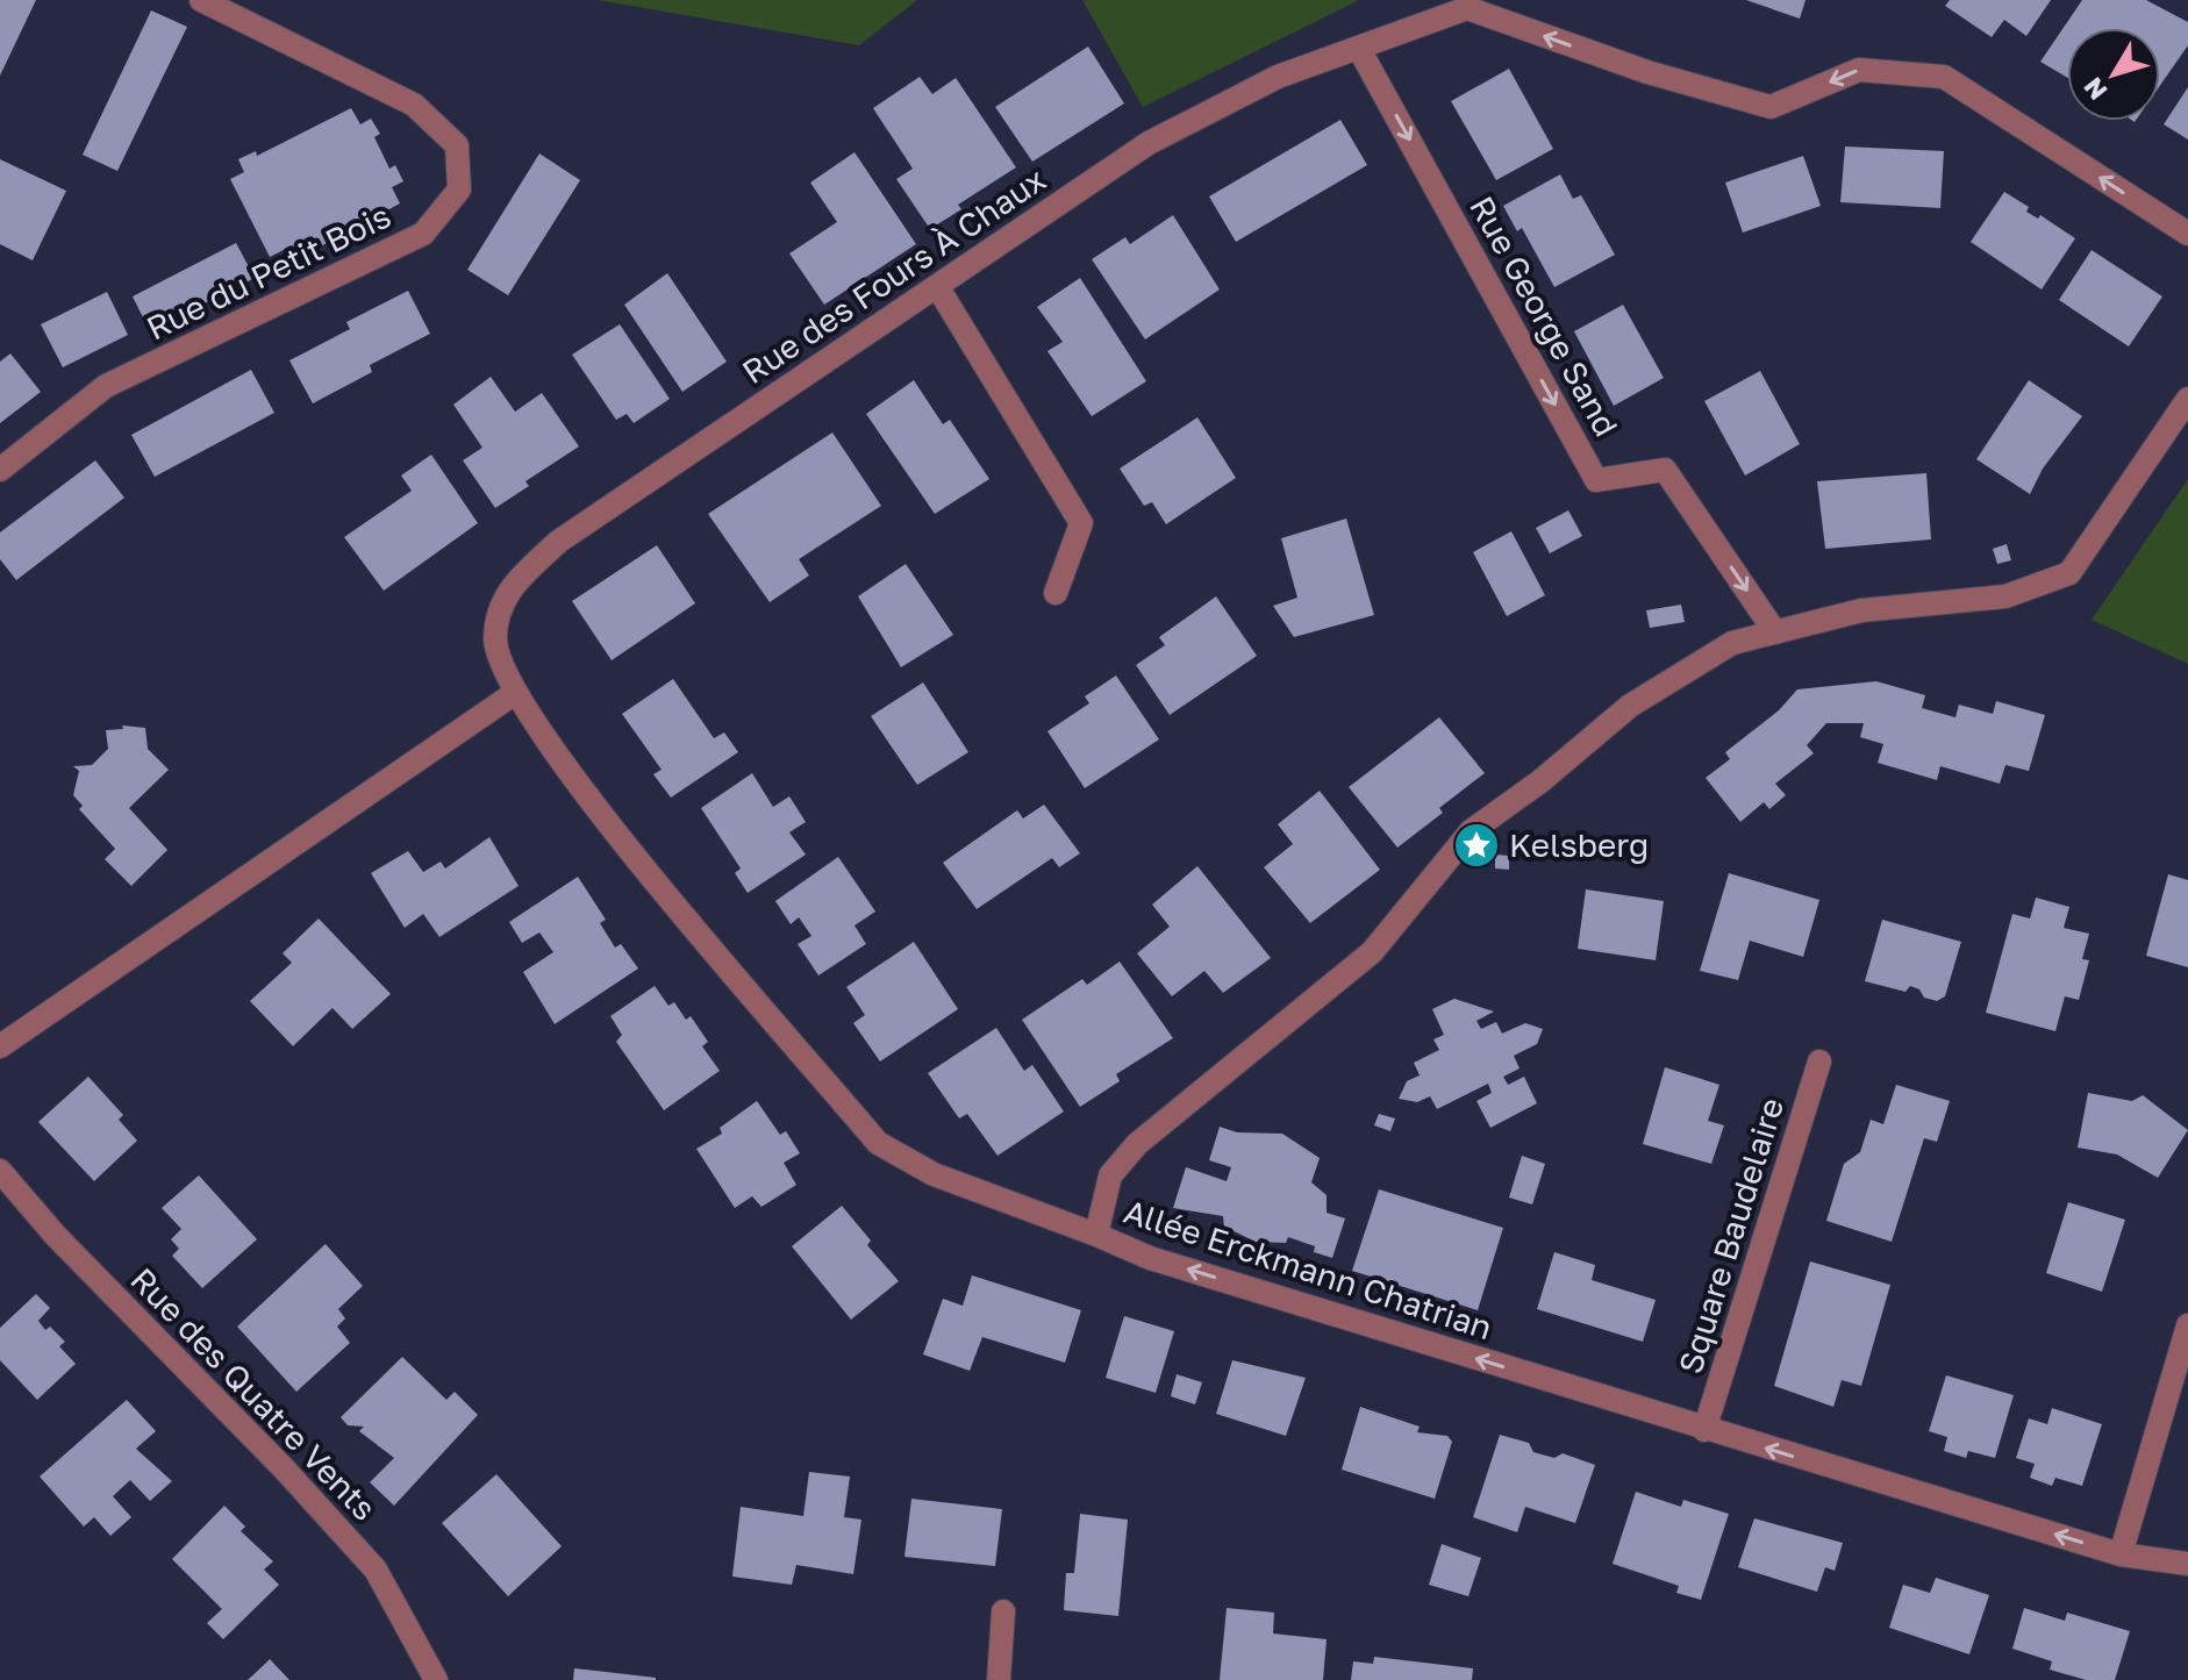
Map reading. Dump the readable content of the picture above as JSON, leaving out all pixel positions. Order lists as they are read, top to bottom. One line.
{"streets":{"street":["Rue du Petit Bois","Rue des Fours À Chaux","Rue George Sand","Square Baudelaire","Allée Erckmann Chatrian","Rue des Quatre Vents"]},"crossings":[["Rue des Fours À Chaux","Rue George Sand"],["Rue des Fours À Chaux","Allée Erckmann Chatrian"],["Rue George Sand","Allée Erckmann Chatrian"],["Square Baudelaire","Allée Erckmann Chatrian"]],"one_way":["Rue George Sand","Allée Erckmann Chatrian"],"places":{"place":["Kelsberg"]},"north":"bottom left"}
